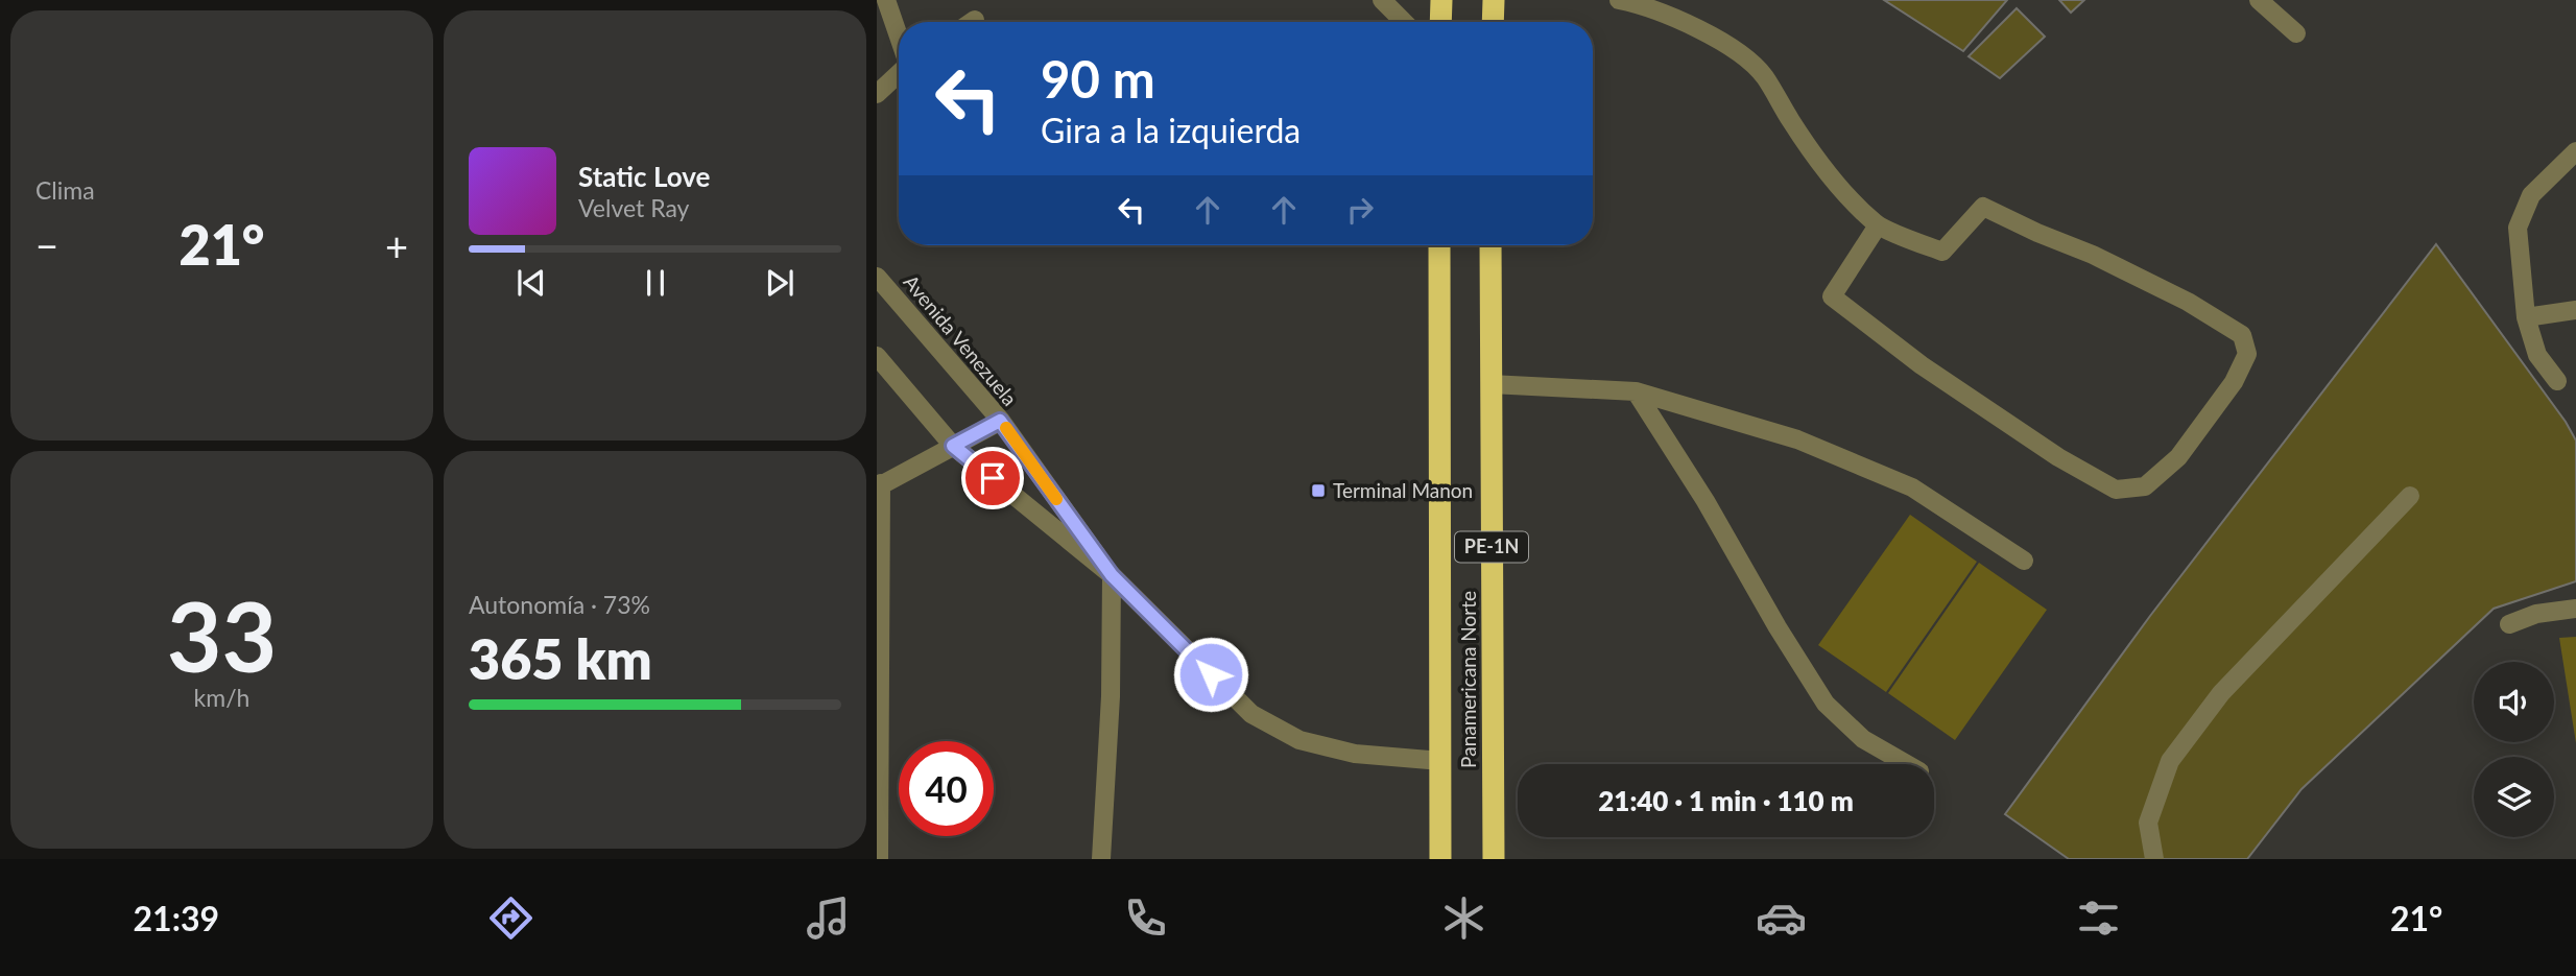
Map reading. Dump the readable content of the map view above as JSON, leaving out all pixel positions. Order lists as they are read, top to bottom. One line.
{"streets":{"highway":["PE-1N","Panamericana Norte"],"street":["Avenida Venezuela"]},"crossings":[["Avenida Venezuela","Panamericana Norte"]],"places":{"transit":["Terminal Manon"]},"page":{"tile":["Clima",["33","km/h"],["Autonomía · 73%","365 km"]],"turn":["90 m","Gira a la izquierda"],"song":["Static Love","Velvet Ray"],"heat":["−","21°","+"],"limit":"40","trip":"21:40 · 1 min · 110 m","tabs":["21:39","21°"]}}
